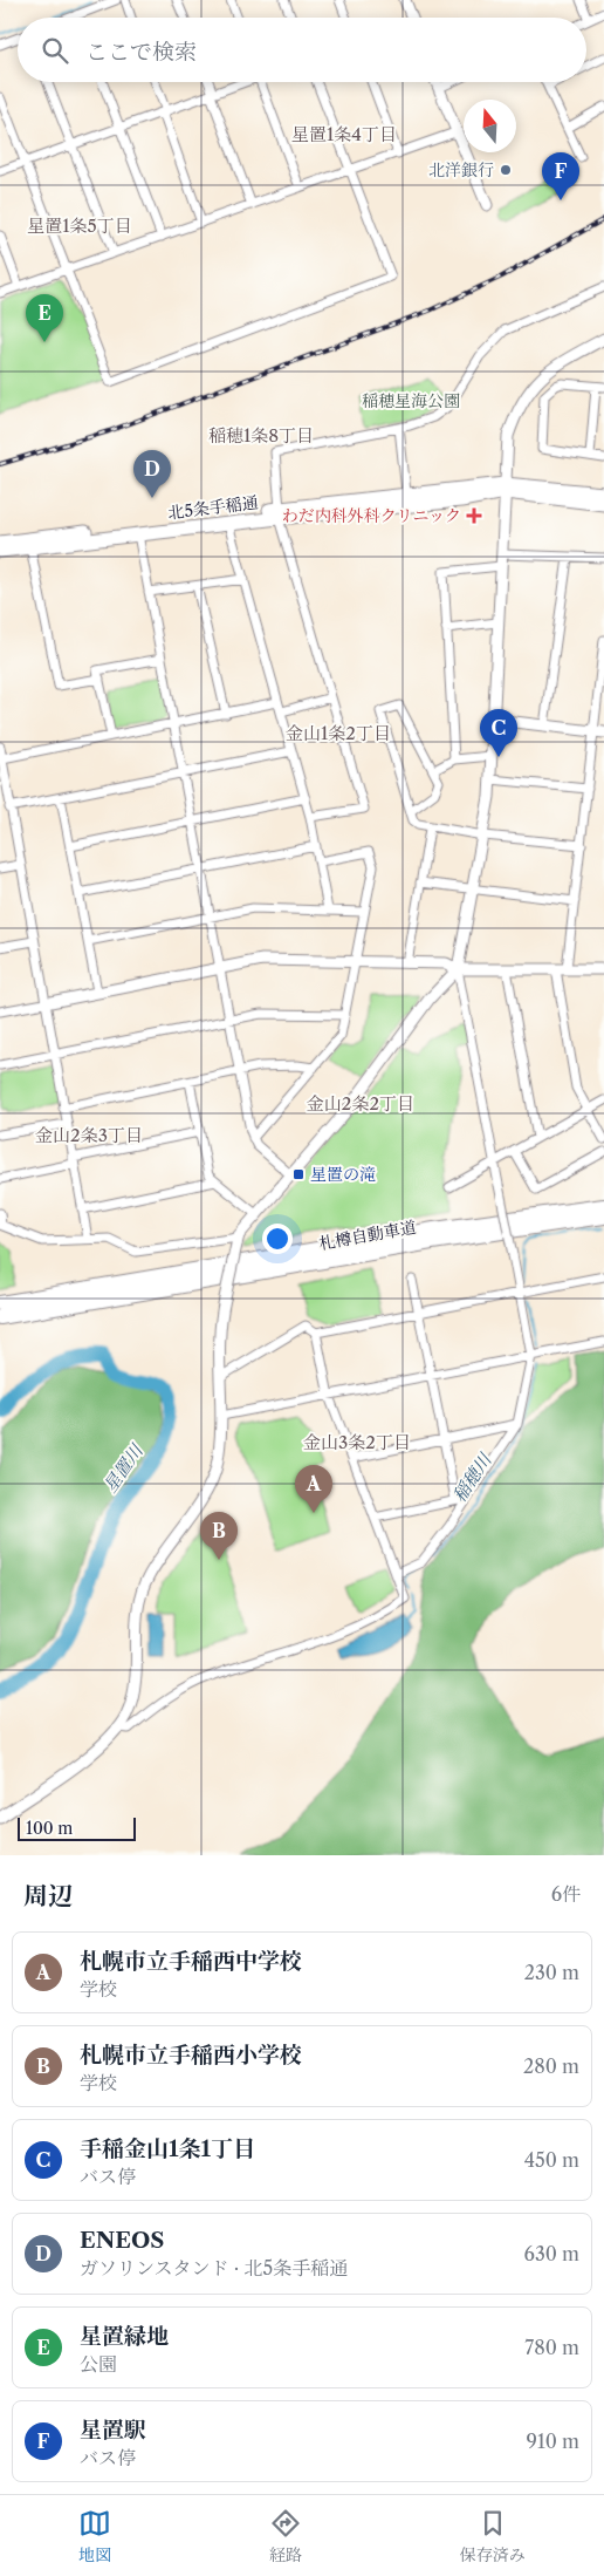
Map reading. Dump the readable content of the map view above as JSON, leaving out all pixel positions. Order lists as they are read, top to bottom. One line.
{"streets":{"highway":["北5条手稲通","札樽自動車道"]},"districts":["星置1条4丁目","星置1条5丁目","稲穂1条8丁目","金山1条2丁目","金山2条2丁目","金山2条3丁目","金山3条2丁目"],"water":["星置川","稲穂川"],"parks":["稲穂星海公園"],"places":{"other":["北洋銀行"],"health":["わだ内科外科クリニック"],"transit":["星置の滝"]},"scale_bar":"100 m","north":"top","page":{"search":"ここで検索","pins":["F","E","D","C","A","B"],"scale":"100 m","heading":["周辺","6件"],"list":[{"mark":"A","name":"札幌市立手稲西中学校","note":"学校","value":"230 m"},{"mark":"B","name":"札幌市立手稲西小学校","note":"学校","value":"280 m"},{"mark":"C","name":"手稲金山1条1丁目","note":"バス停","value":"450 m"},{"mark":"D","name":"ENEOS","note":"ガソリンスタンド · 北5条手稲通","value":"630 m"},{"mark":"E","name":"星置緑地","note":"公園","value":"780 m"},{"mark":"F","name":"星置駅","note":"バス停","value":"910 m"}],"nav":["地図","経路","保存済み"]}}
